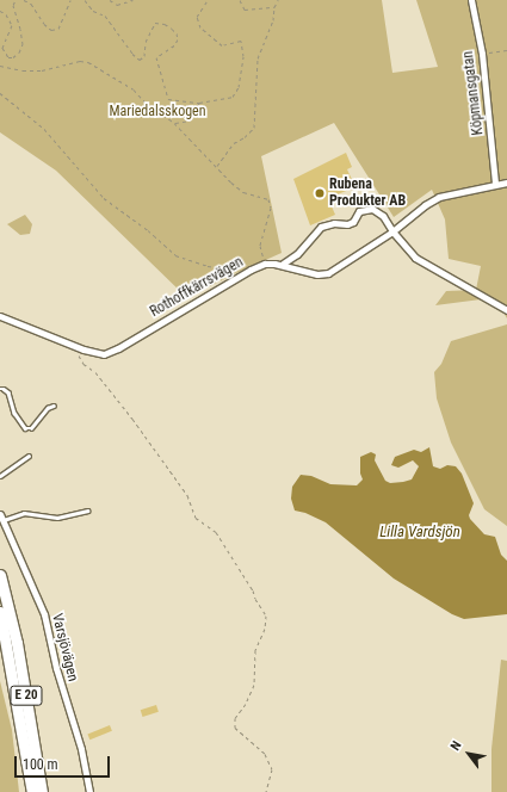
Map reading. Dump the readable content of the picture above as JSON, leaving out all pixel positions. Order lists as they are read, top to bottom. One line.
{"streets":{"highway":["E 20"],"street":["Köpmansgatan","Rothoffkärrsvägen","Varsjövägen"]},"crossings":[["Köpmansgatan","Rothoffkärrsvägen"]],"water":["Lilla Vardsjön"],"parks":["Mariedalsskogen"],"places":["Rubena Produkter AB"],"scale_bar":"100 m","north":"top left"}
